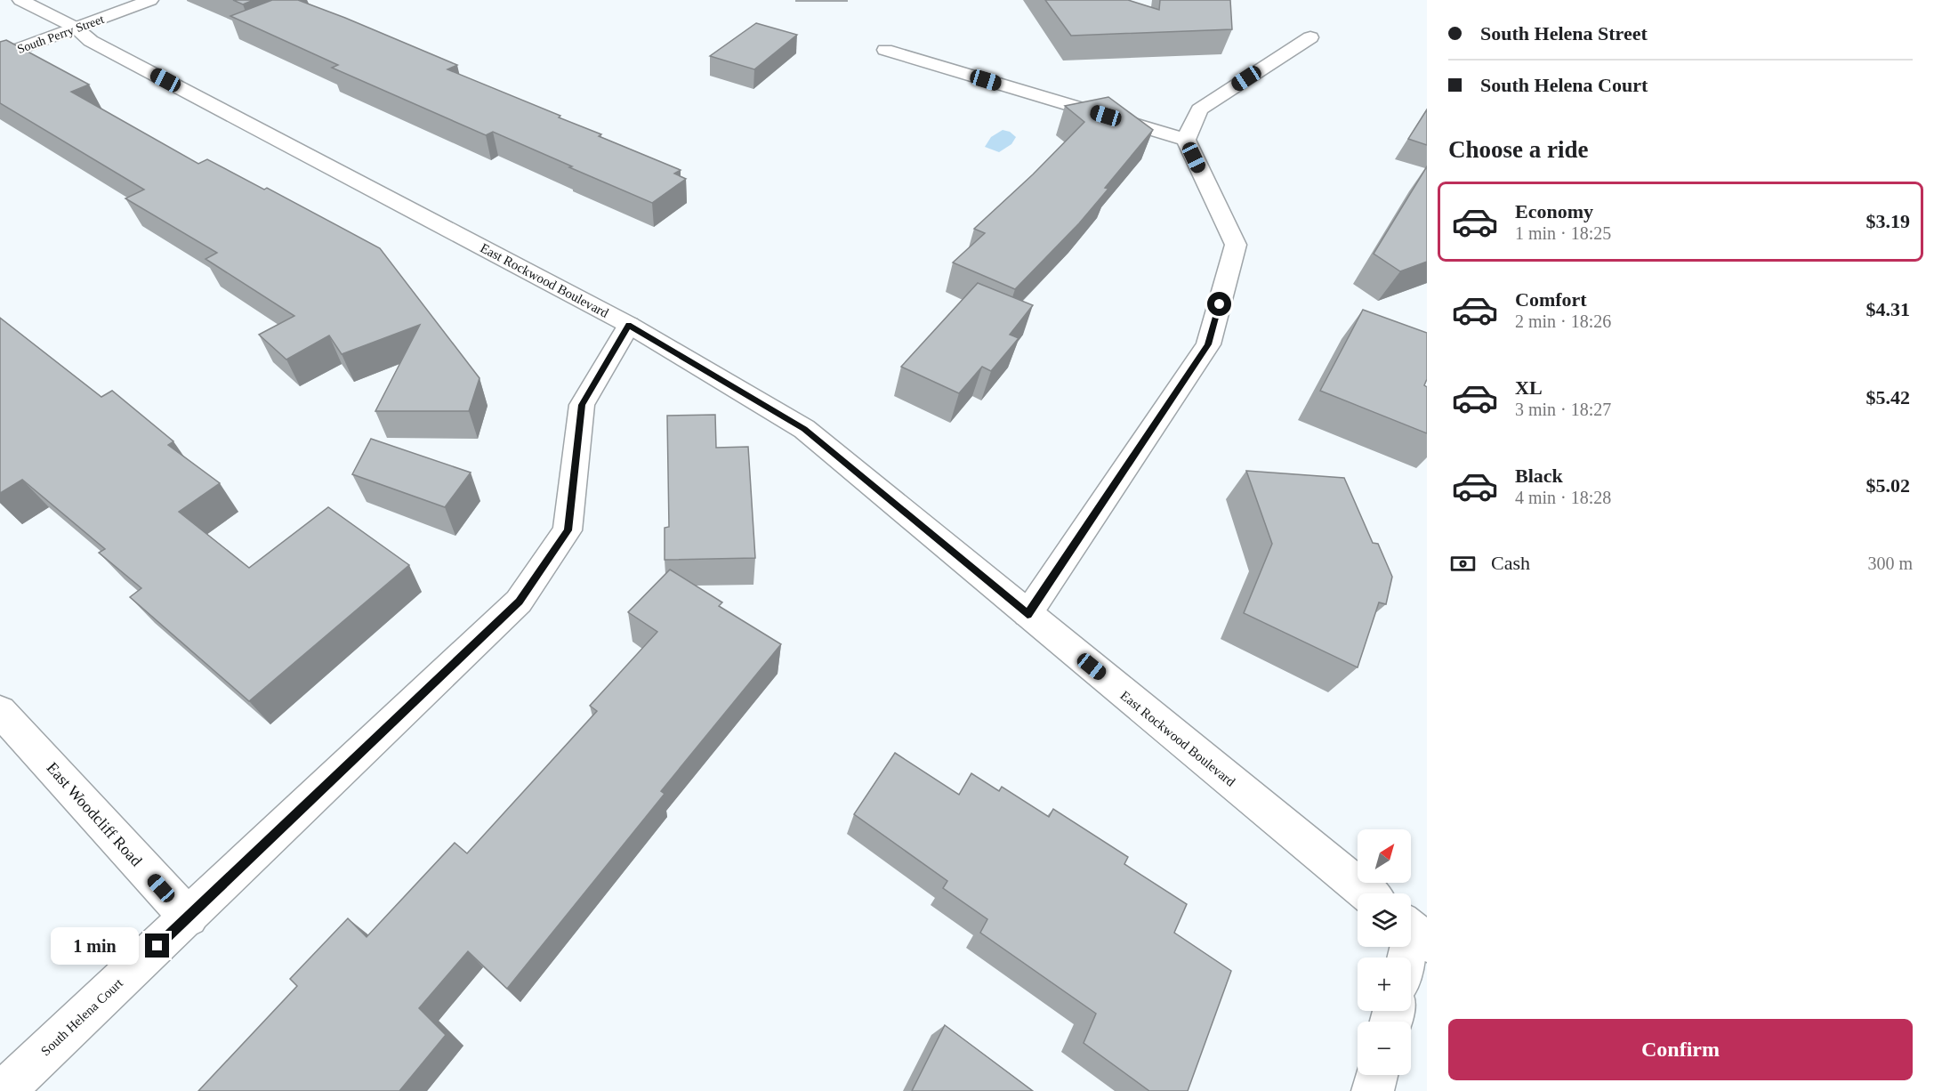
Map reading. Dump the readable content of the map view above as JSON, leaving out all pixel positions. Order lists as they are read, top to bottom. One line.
{"streets":{"street":["South Perry Street","East Rockwood Boulevard","East Woodcliff Road","South Helena Court"]},"crossings":[["South Perry Street","East Rockwood Boulevard"],["East Rockwood Boulevard","South Helena Court"],["East Woodcliff Road","South Helena Court"]],"north":"top right","page":{"banner":["South Helena Street","South Helena Court"],"heading":"Choose a ride","list":[{"name":"Economy","note":"1 min · 18:25","value":"$3.19"},{"name":"Comfort","note":"2 min · 18:26","value":"$4.31"},{"name":"XL","note":"3 min · 18:27","value":"$5.42"},{"name":"Black","note":"4 min · 18:28","value":"$5.02"}],"pay":["Cash","300 m"],"map_buttons":["+","−"],"bubble":"1 min","buttons":"Confirm"}}
